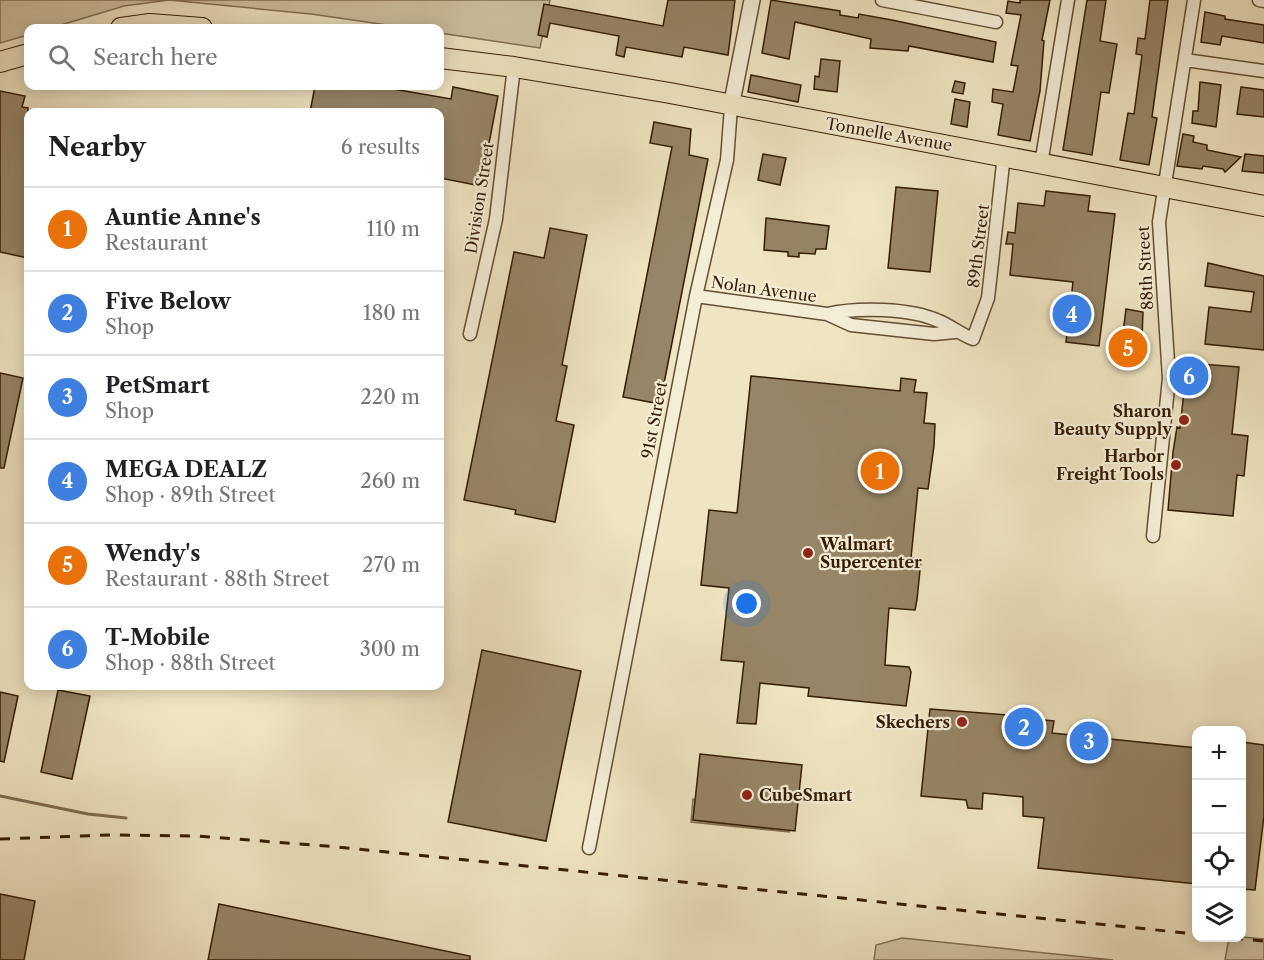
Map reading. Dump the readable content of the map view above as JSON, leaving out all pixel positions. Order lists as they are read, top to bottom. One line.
{"streets":{"main road":["Tonnelle Avenue"],"street":["Division Street","89th Street","88th Street","Nolan Avenue","91st Street"]},"crossings":[["Tonnelle Avenue","Division Street"],["Tonnelle Avenue","89th Street"],["Tonnelle Avenue","88th Street"],["Tonnelle Avenue","91st Street"],["89th Street","Nolan Avenue"],["Nolan Avenue","91st Street"]],"places":["Sharon Beauty Supply","Harbor Freight Tools","Walmart Supercenter","Skechers","CubeSmart"],"page":{"search":"Search here","heading":["Nearby","6 results"],"list":[{"mark":"1","name":"Auntie Anne's","note":"Restaurant","value":"110 m"},{"mark":"2","name":"Five Below","note":"Shop","value":"180 m"},{"mark":"3","name":"PetSmart","note":"Shop","value":"220 m"},{"mark":"4","name":"MEGA DEALZ","note":"Shop · 89th Street","value":"260 m"},{"mark":"5","name":"Wendy's","note":"Restaurant · 88th Street","value":"270 m"},{"mark":"6","name":"T-Mobile","note":"Shop · 88th Street","value":"300 m"}],"pins":["4","5","6","1","2","3"],"map_buttons":["+","−"]}}
